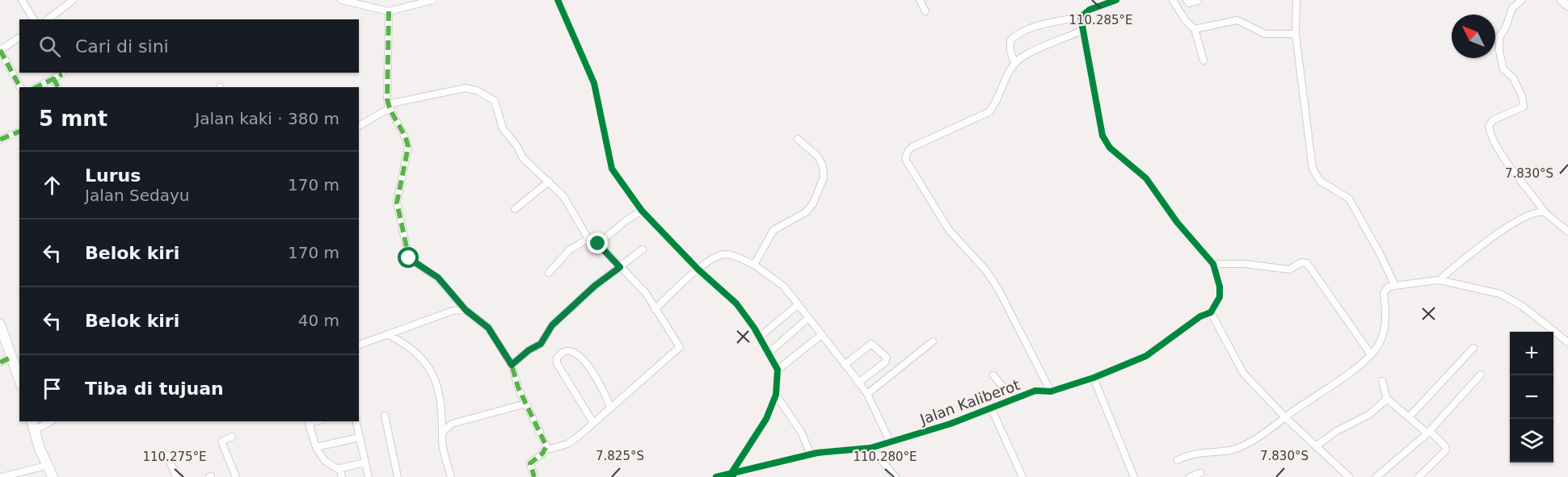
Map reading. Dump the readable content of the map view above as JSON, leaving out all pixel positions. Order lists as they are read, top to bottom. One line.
{"streets":{"street":["Jalan Kaliberot"]},"north":"top left","page":{"search":"Cari di sini","heading":["5 mnt","Jalan kaki · 380 m"],"list":[["Lurus","Jalan Sedayu","170 m"],["Belok kiri","170 m"],["Belok kiri","40 m"],"Tiba di tujuan"],"map_buttons":["+","−"]},"coordinates":["110.285°E","7.830°S","7.825°S","110.275°E","110.280°E"]}
